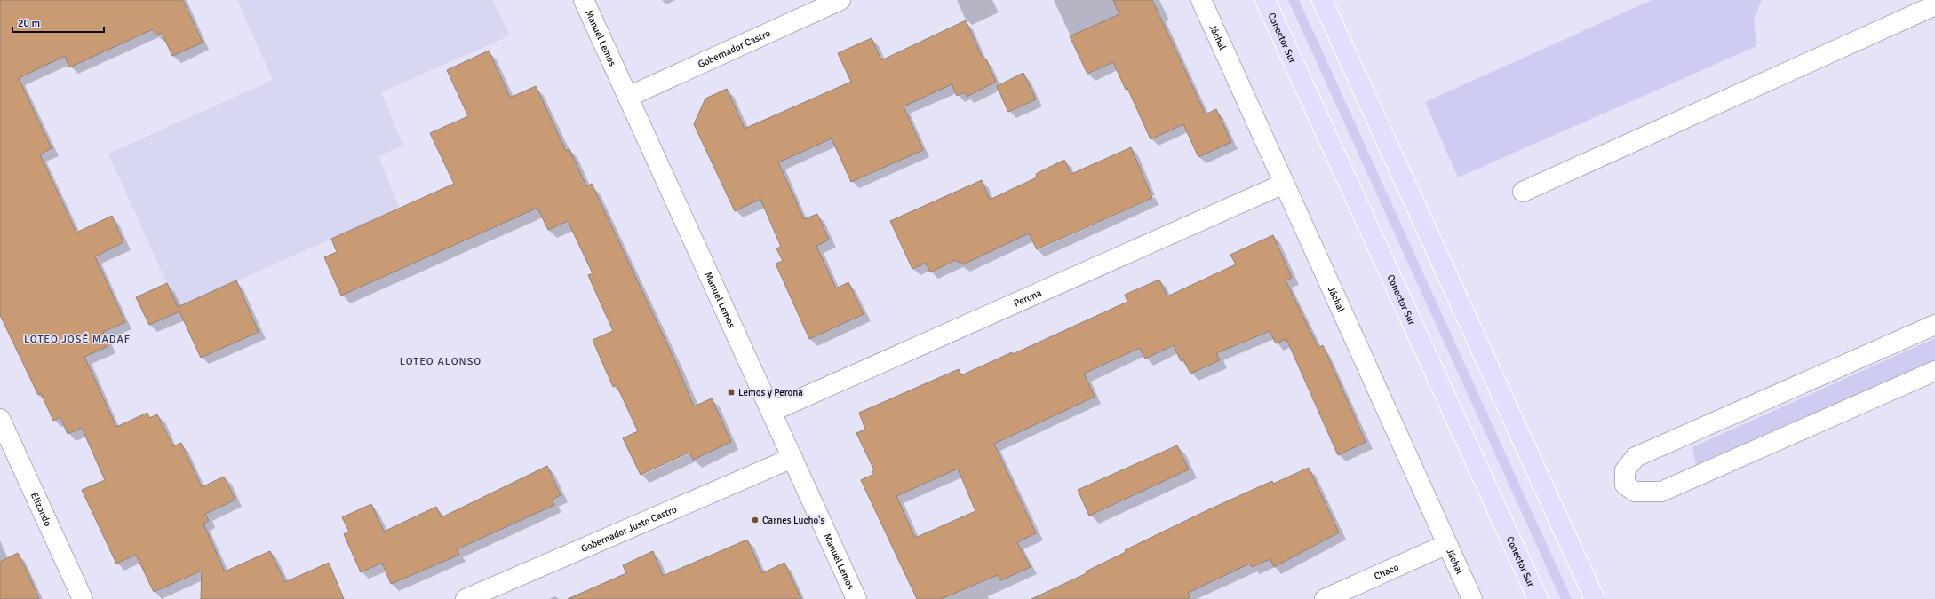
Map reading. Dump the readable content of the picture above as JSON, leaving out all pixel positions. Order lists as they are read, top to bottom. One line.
{"streets":{"main road":["Conector Sur"],"street":["Jáchal","Manuel Lemos","Gobernador Castro","Perona","Elizondo","Gobernador Justo Castro","Chaco"]},"crossings":[["Jáchal","Perona"],["Jáchal","Chaco"],["Manuel Lemos","Gobernador Castro"],["Manuel Lemos","Perona"],["Manuel Lemos","Gobernador Justo Castro"]],"districts":["LOTEO JOSÉ MADAF","LOTEO ALONSO"],"places":{"transit":["Lemos y Perona"],"other":["Carnes Lucho's"]},"scale_bar":"20 m"}
